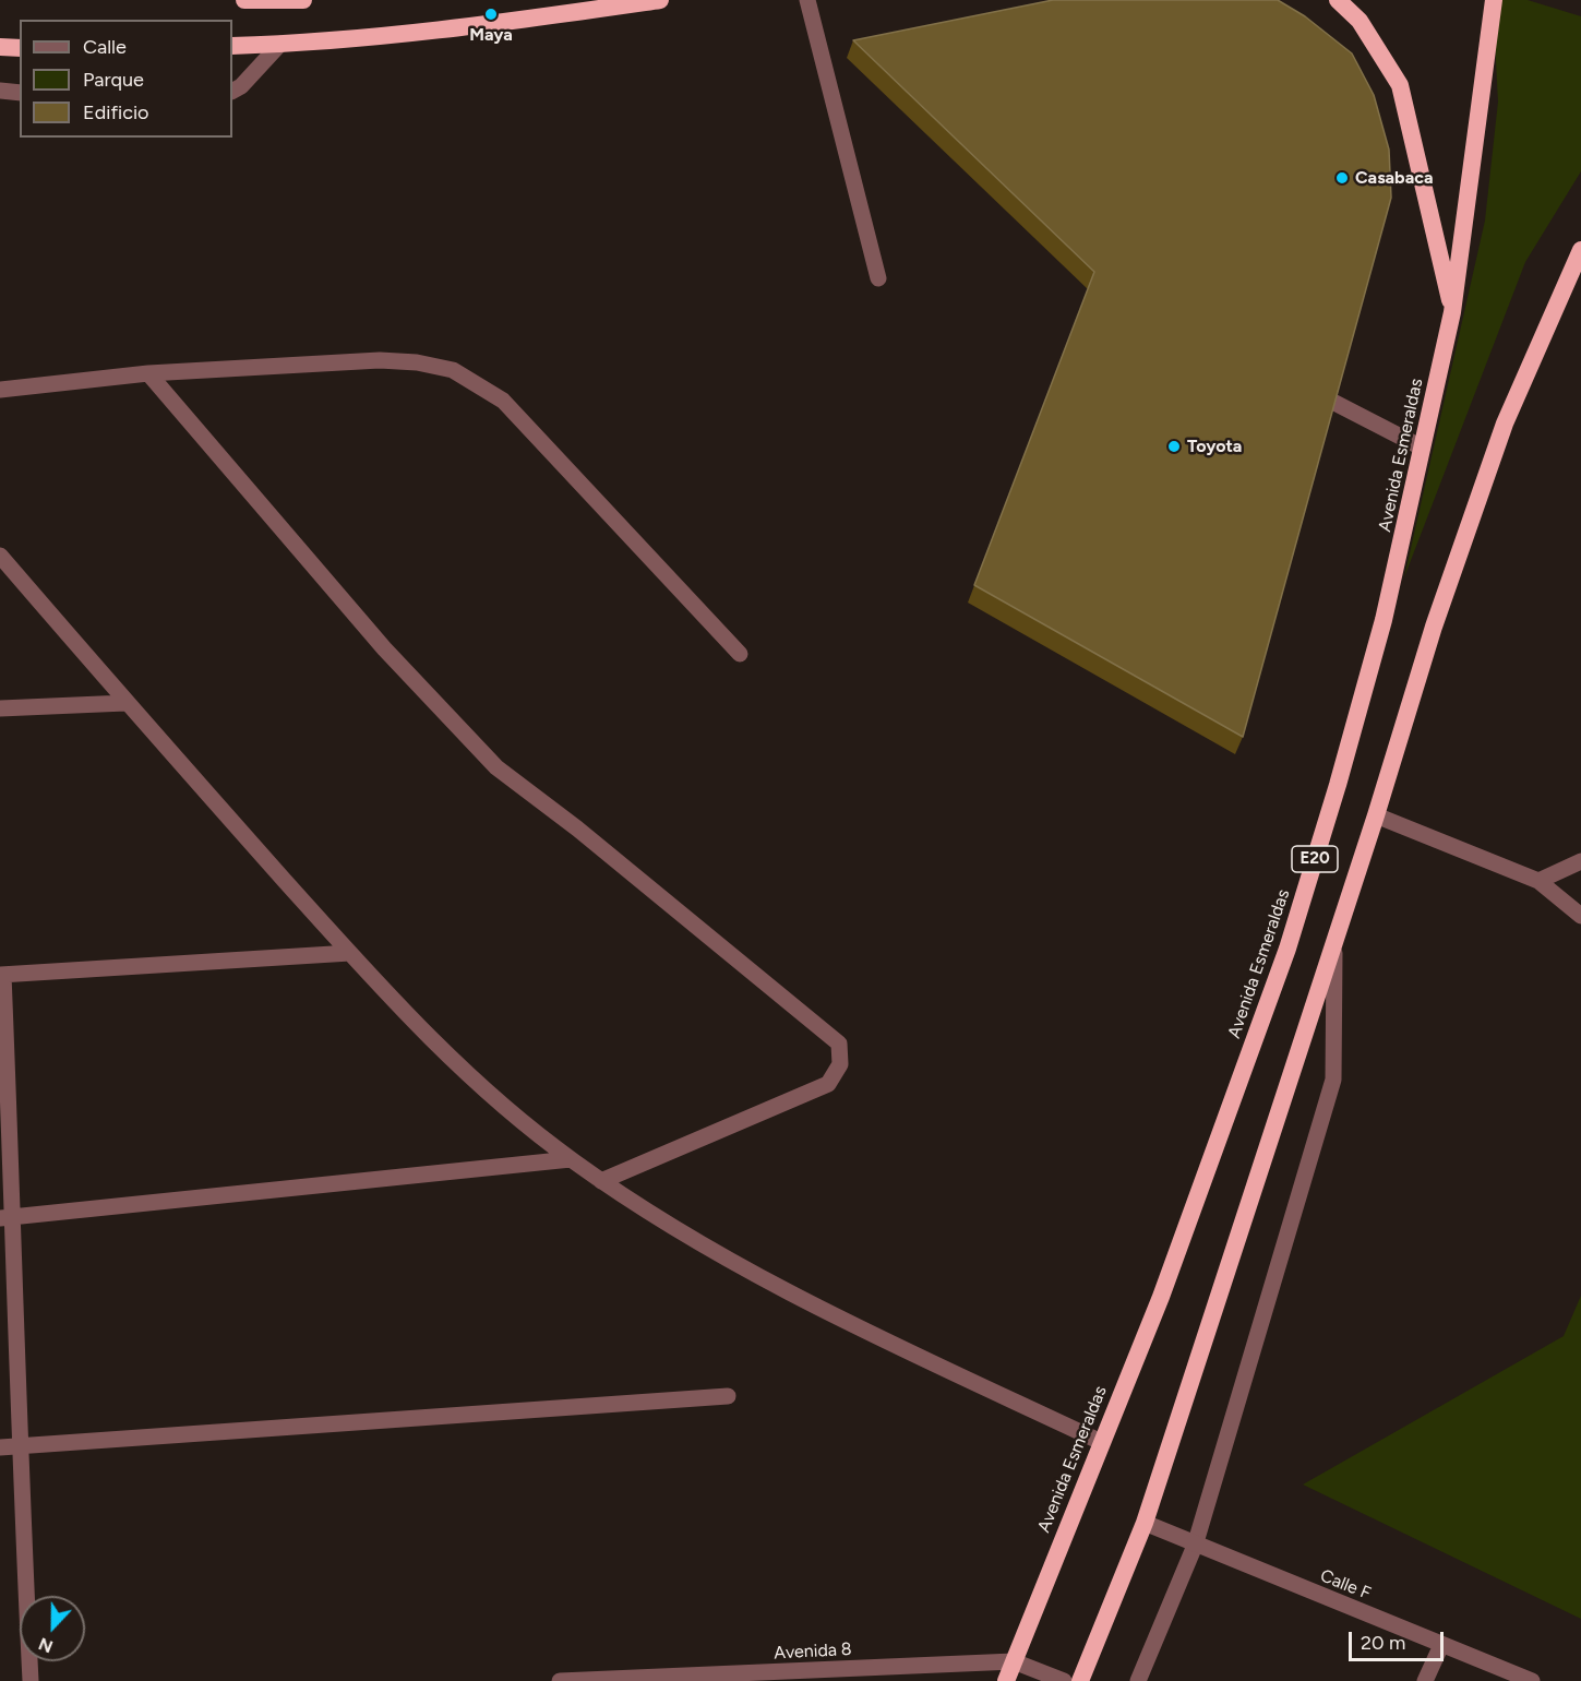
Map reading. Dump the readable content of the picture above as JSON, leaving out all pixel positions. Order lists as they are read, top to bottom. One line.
{"streets":{"highway":["Avenida Esmeraldas","E20"],"street":["Calle F","Avenida 8"]},"crossings":[["Avenida Esmeraldas","Avenida 8"],["E20","Calle F"]],"places":["Maya","Casabaca","Toyota"],"legend":["Calle","Parque","Edificio"],"scale_bar":"20 m","north":"bottom"}
